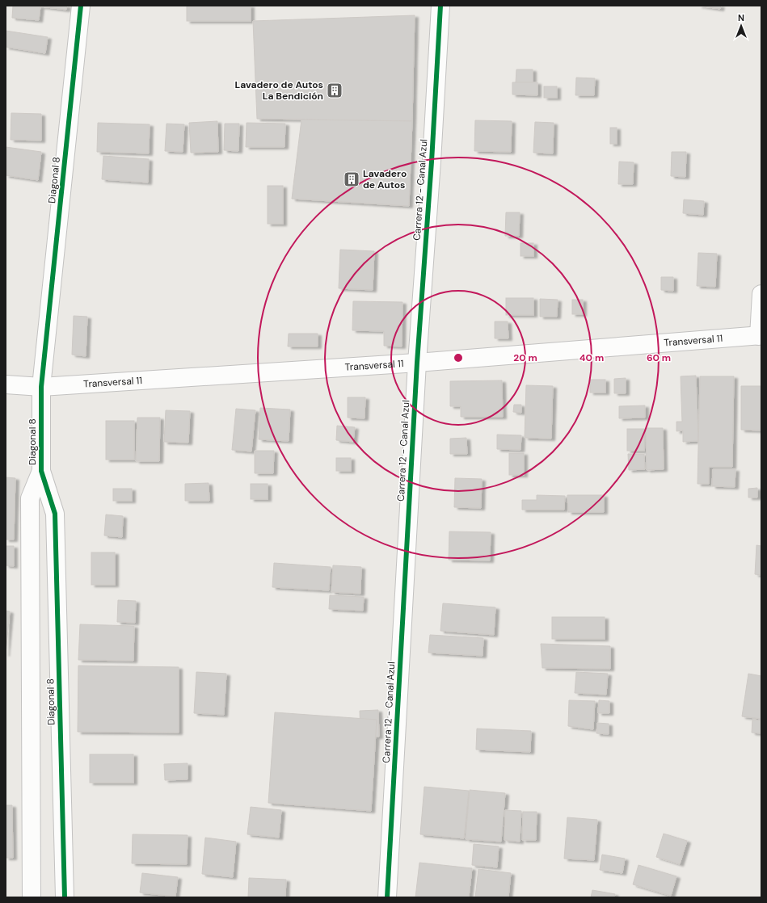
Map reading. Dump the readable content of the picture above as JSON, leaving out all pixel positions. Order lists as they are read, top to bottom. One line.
{"streets":{"street":["Diagonal 8","Carrera 12 - Canal Azul","Transversal 11"]},"crossings":[["Diagonal 8","Transversal 11"],["Carrera 12 - Canal Azul","Transversal 11"]],"places":{"building":["Lavadero de Autos La Bendición","Lavadero de Autos"]},"north":"top","rings":["20 m","40 m","60 m"]}
